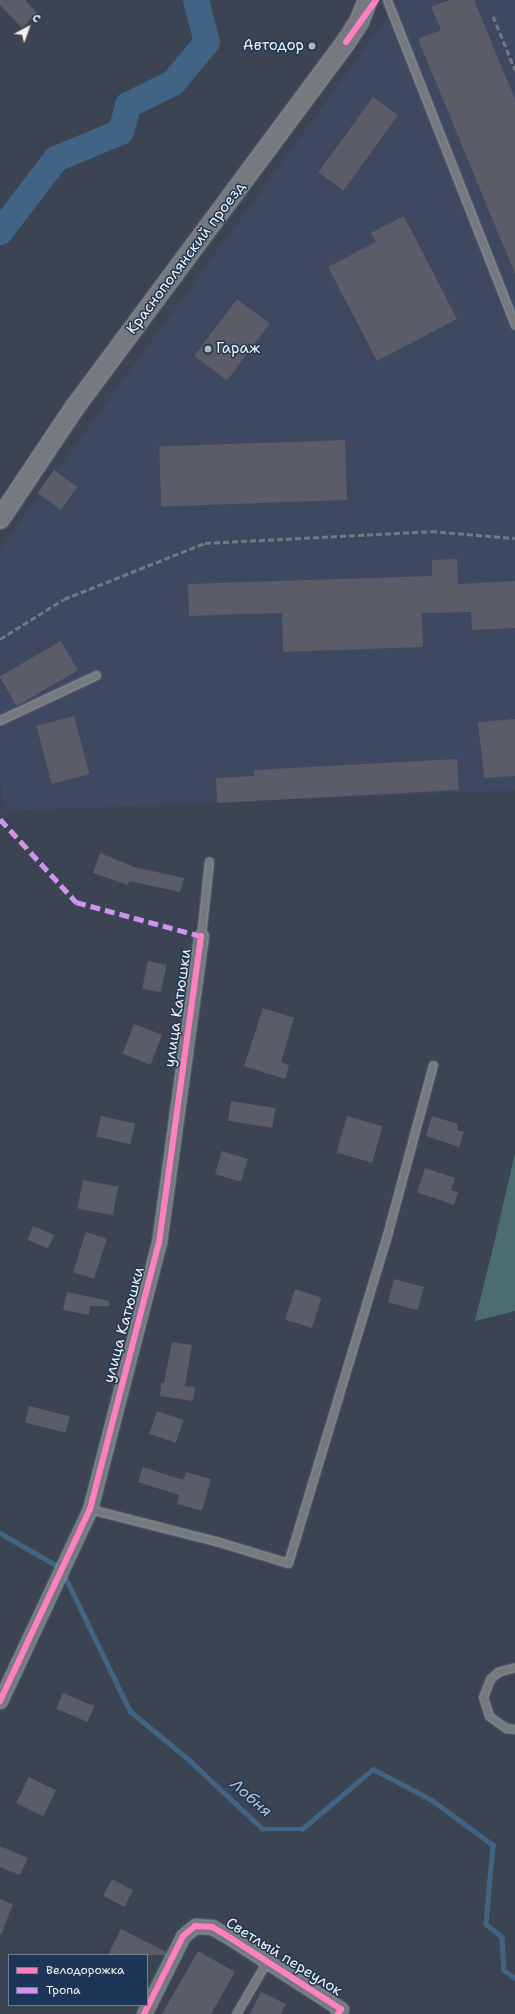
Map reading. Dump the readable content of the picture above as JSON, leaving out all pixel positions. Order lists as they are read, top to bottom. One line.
{"streets":{"main road":["Краснополянский проезд"],"street":["улица Катюшки","Светлый переулок"]},"water":["Лобня"],"places":["Автодор","Гараж"],"legend":["Велодорожка","Тропа"],"north":"top right"}
